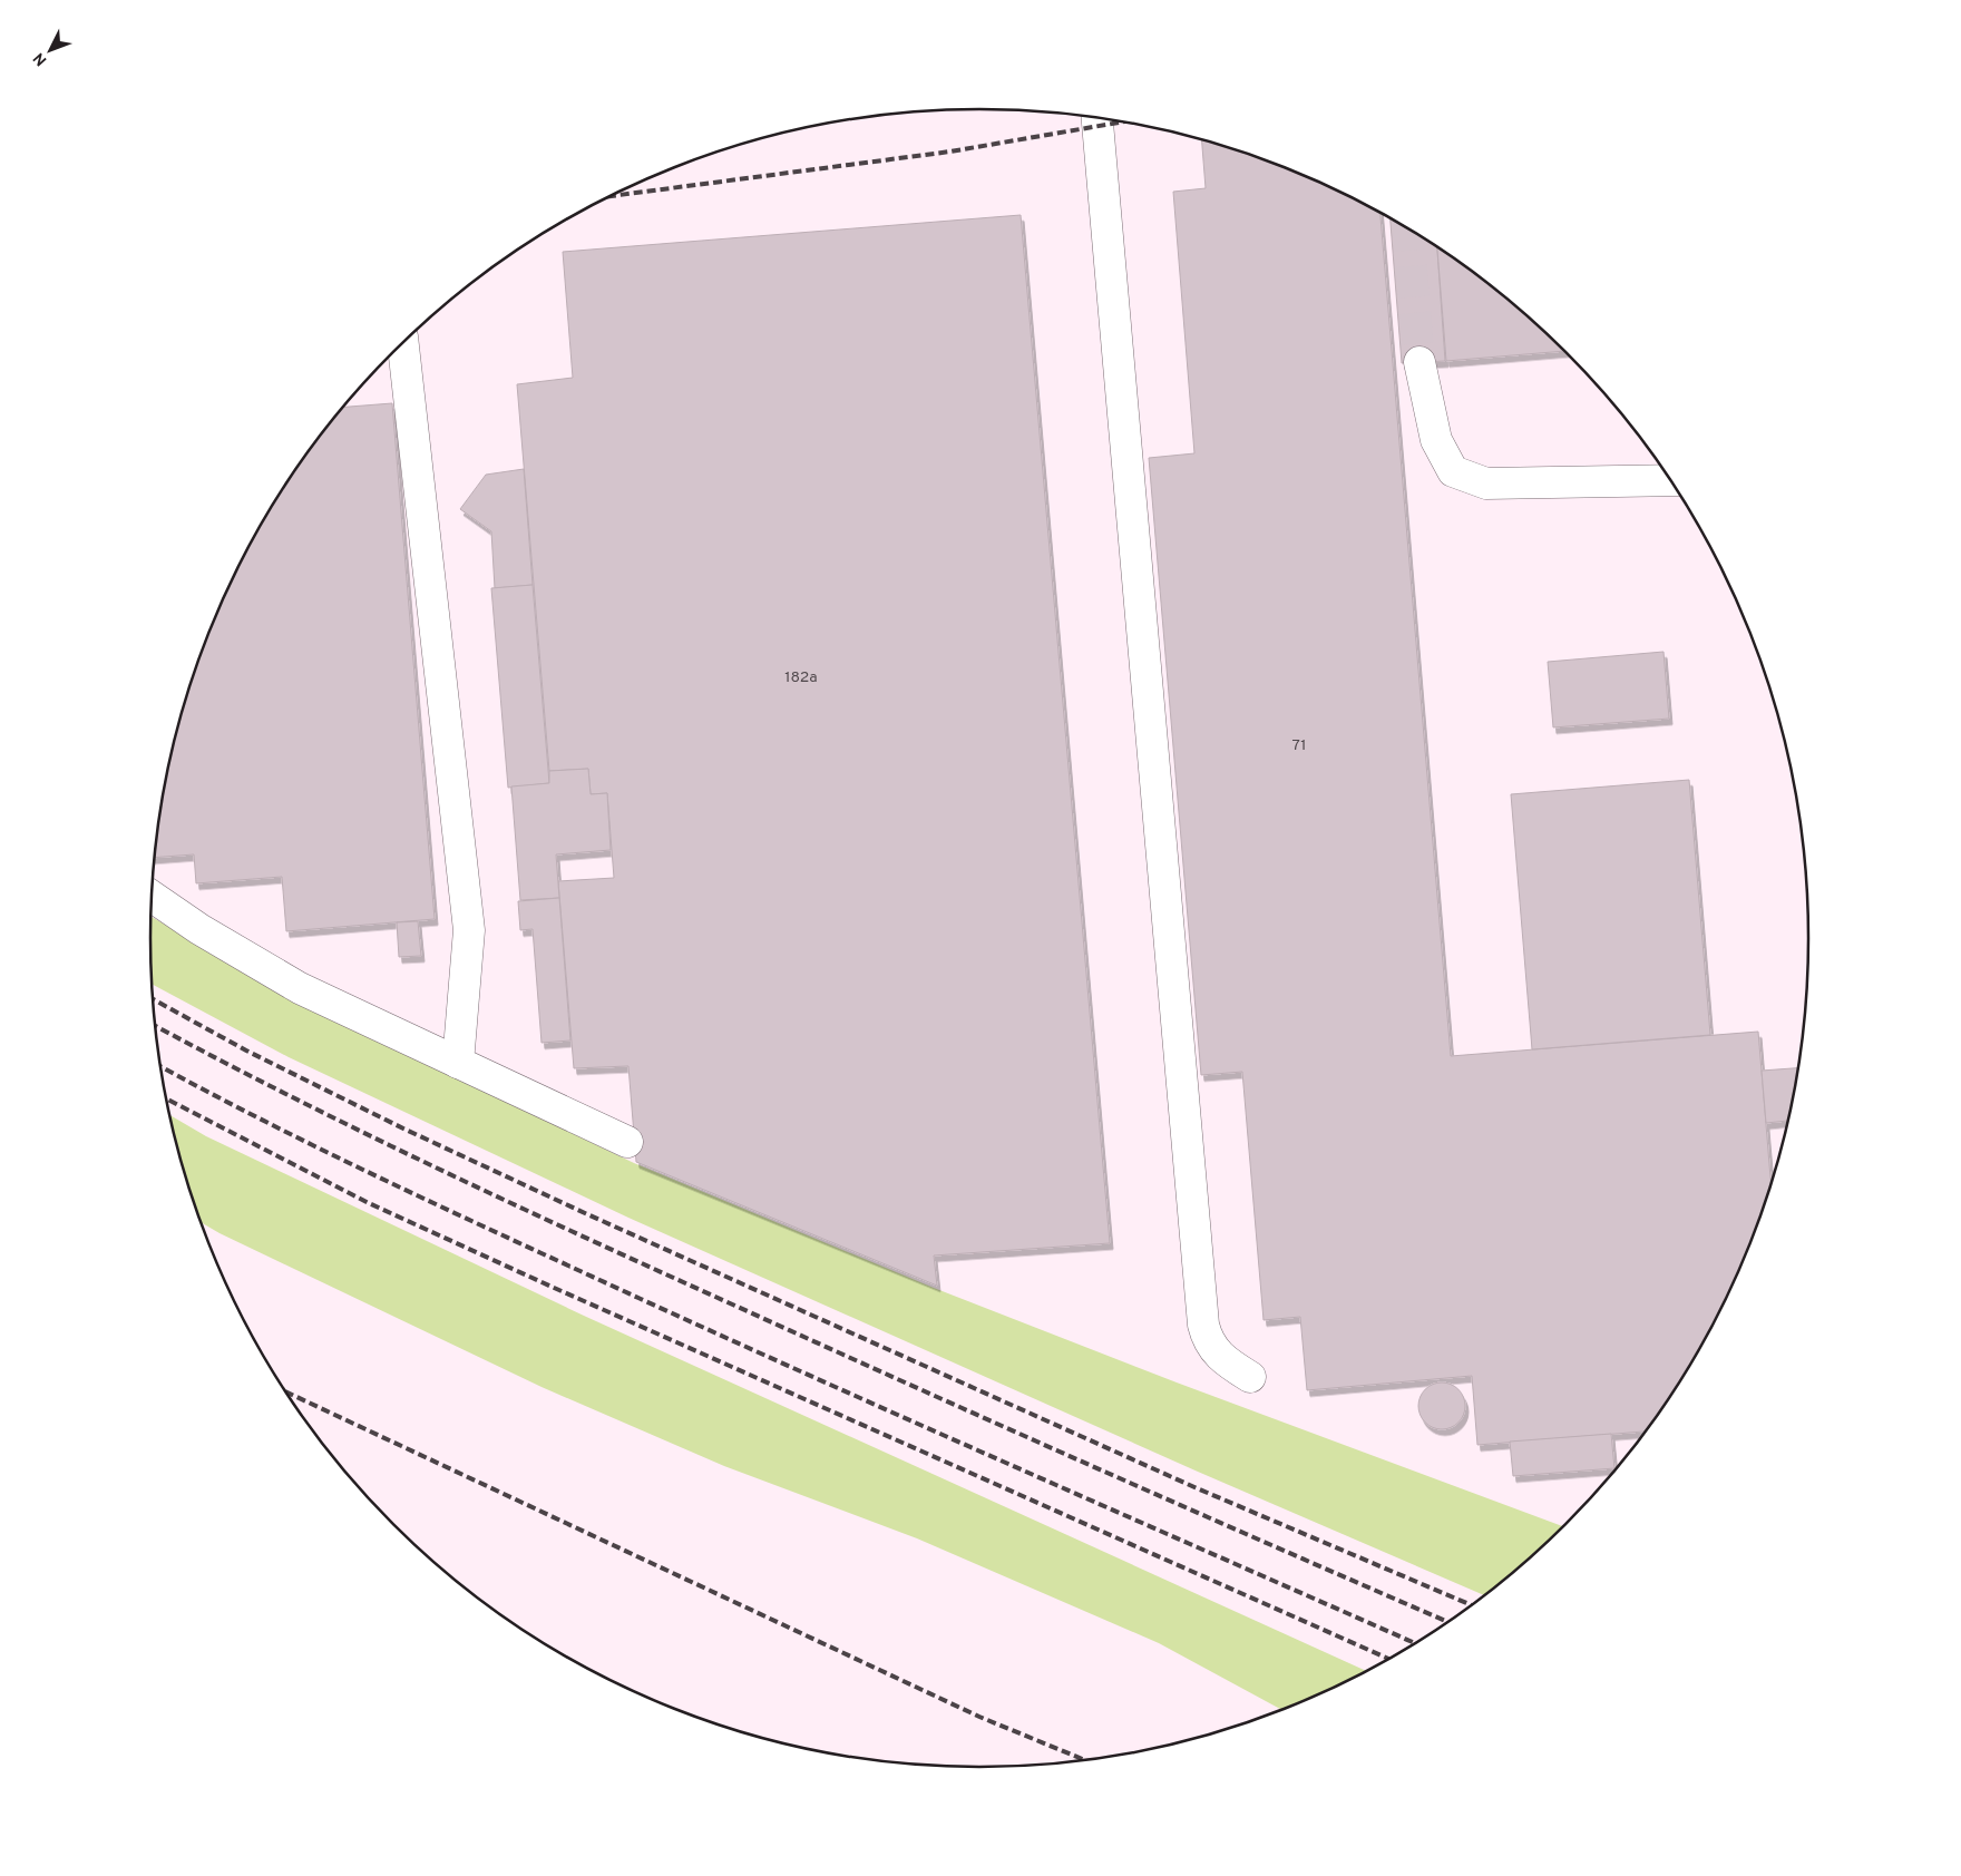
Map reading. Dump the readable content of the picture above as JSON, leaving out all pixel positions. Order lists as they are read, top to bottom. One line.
{"house_numbers":["182a","71"],"north":"bottom left"}
